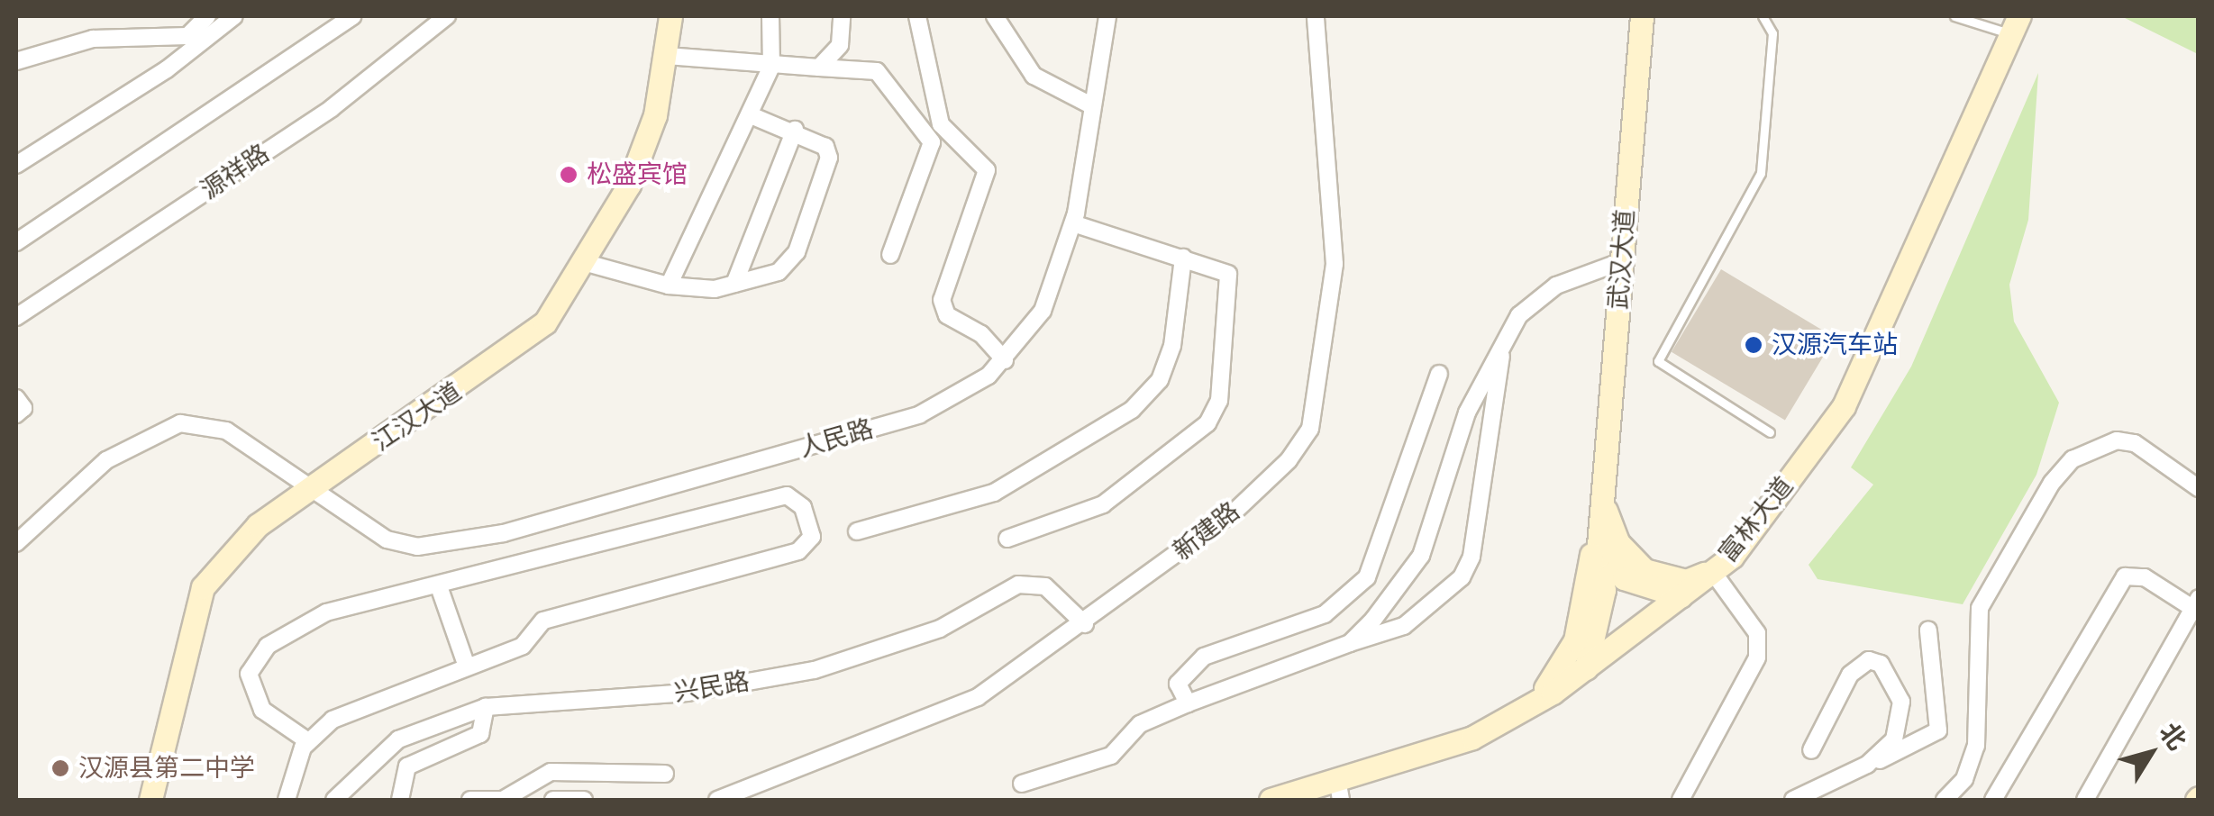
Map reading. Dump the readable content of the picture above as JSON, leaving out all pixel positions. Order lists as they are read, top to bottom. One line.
{"streets":{"main road":["武汉大道","江汉大道","富林大道"],"street":["源祥路","人民路","新建路","兴民路"]},"crossings":[["江汉大道","人民路"],["新建路","兴民路"]],"places":["松盛宾馆","汉源汽车站","汉源县第二中学"],"north":"top right"}
